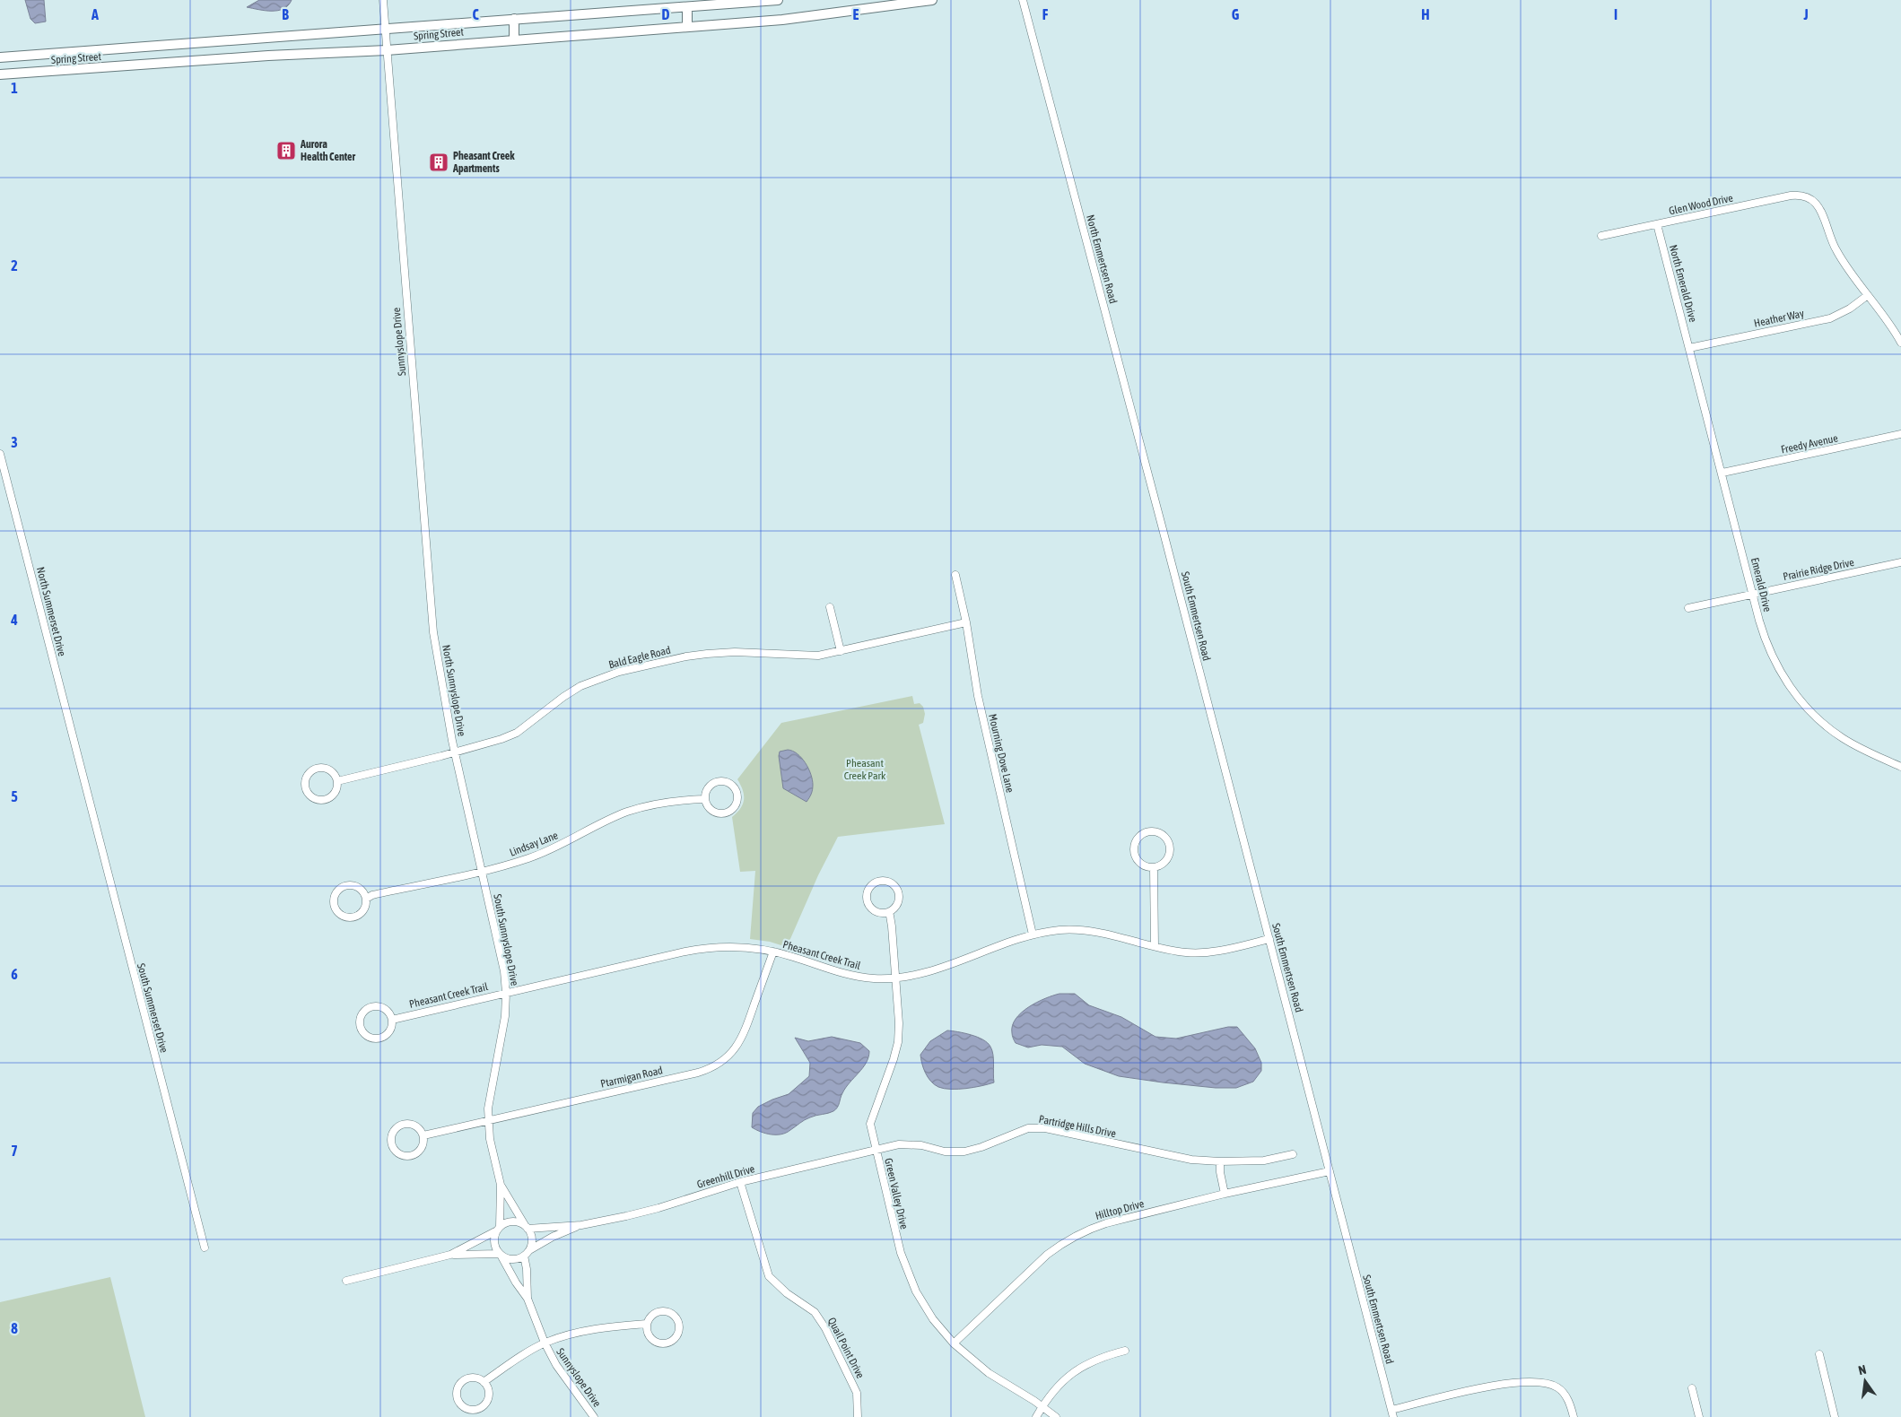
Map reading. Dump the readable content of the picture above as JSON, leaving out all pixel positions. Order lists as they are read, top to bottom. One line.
{"streets":{"main road":["Spring Street"],"street":["Glen Wood Drive","North Emmertsen Road","North Emerald Drive","Heather Way","Sunnyslope Drive","Freedy Avenue","Prairie Ridge Drive","Emerald Drive","North Summerset Drive","South Emmertsen Road","Bald Eagle Road","North Sunnyslope Drive","Mourning Dove Lane","Lindsay Lane","South Sunnyslope Drive","Pheasant Creek Trail","South Summerset Drive","Ptarmigan Road","Partridge Hills Drive","Greenhill Drive","Green Valley Drive","Hilltop Drive","Quail Point Drive"]},"crossings":[["Spring Street","Sunnyslope Drive"],["Glen Wood Drive","North Emerald Drive"],["Glen Wood Drive","Heather Way"],["North Emmertsen Road","South Emmertsen Road"],["North Emerald Drive","Heather Way"],["North Emerald Drive","Emerald Drive"],["Heather Way","Emerald Drive"],["Sunnyslope Drive","North Sunnyslope Drive"],["Sunnyslope Drive","South Sunnyslope Drive"],["Sunnyslope Drive","Greenhill Drive"],["Freedy Avenue","Emerald Drive"],["Prairie Ridge Drive","Emerald Drive"],["North Summerset Drive","South Summerset Drive"],["South Emmertsen Road","Pheasant Creek Trail"],["South Emmertsen Road","Hilltop Drive"],["Bald Eagle Road","North Sunnyslope Drive"],["Bald Eagle Road","Mourning Dove Lane"],["Bald Eagle Road","South Sunnyslope Drive"],["North Sunnyslope Drive","South Sunnyslope Drive"],["Mourning Dove Lane","Pheasant Creek Trail"],["Lindsay Lane","South Sunnyslope Drive"],["South Sunnyslope Drive","Pheasant Creek Trail"],["South Sunnyslope Drive","Ptarmigan Road"],["South Sunnyslope Drive","Greenhill Drive"],["Pheasant Creek Trail","Ptarmigan Road"],["Pheasant Creek Trail","Green Valley Drive"],["Partridge Hills Drive","Greenhill Drive"],["Partridge Hills Drive","Green Valley Drive"],["Greenhill Drive","Green Valley Drive"],["Greenhill Drive","Quail Point Drive"],["Green Valley Drive","Hilltop Drive"]],"parks":["Pheasant Creek Park"],"places":{"building":["Aurora Health Center","Pheasant Creek Apartments"]},"north":"top","grid":{"columns":["A","B","C","D","E","F","G","H","I","J"],"rows":["1","2","3","4","5","6","7","8"]}}
